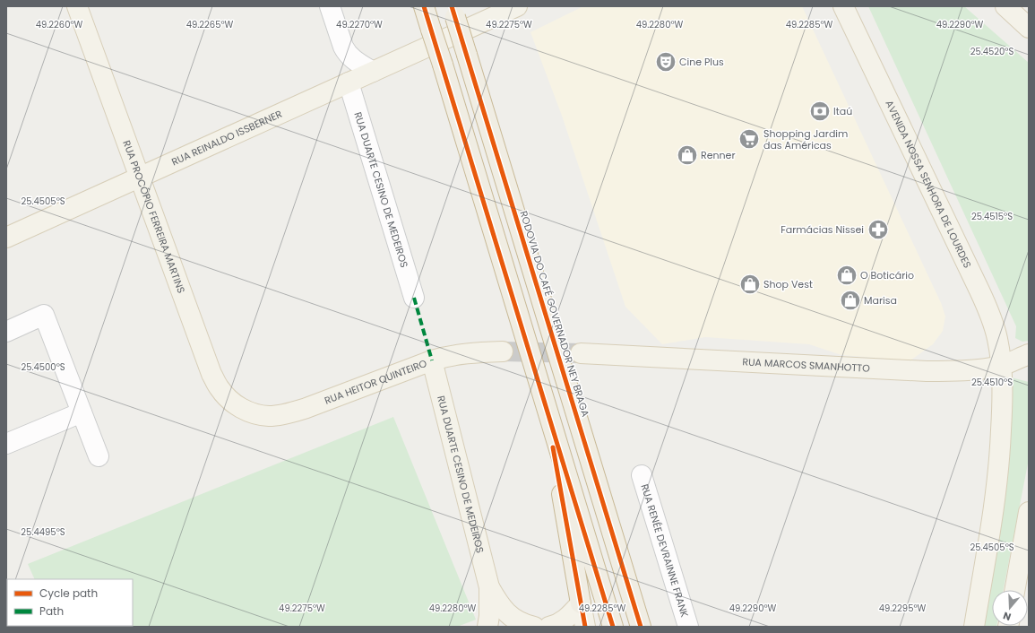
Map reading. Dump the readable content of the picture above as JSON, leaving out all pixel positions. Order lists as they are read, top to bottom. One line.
{"streets":{"highway":["RODOVIA DO CAFÉ GOVERNADOR NEY BRAGA"],"main road":["RUA REINALDO ISSBERNER","AVENIDA NOSSA SENHORA DE LOURDES","RUA DUARTE CESINO DE MEDEIROS","RUA PROCÓPIO FERREIRA MARTINS","RUA MARCOS SMANHOTTO","RUA HEITOR QUINTEIRO"],"street":["RUA RENÉE DEVRAINNE FRANK"]},"crossings":[["RUA REINALDO ISSBERNER","RUA DUARTE CESINO DE MEDEIROS"],["RUA REINALDO ISSBERNER","RUA PROCÓPIO FERREIRA MARTINS"],["AVENIDA NOSSA SENHORA DE LOURDES","RUA MARCOS SMANHOTTO"],["RUA DUARTE CESINO DE MEDEIROS","RUA HEITOR QUINTEIRO"],["RUA PROCÓPIO FERREIRA MARTINS","RUA HEITOR QUINTEIRO"]],"places":{"theatre":["Cine Plus"],"bank":["Itaú"],"supermarket":["Shopping Jardim das Américas"],"shop":["Renner","O Boticário","Shop Vest","Marisa"],"pharmacy":["Farmácias Nissei"]},"legend":["Cycle path","Path"],"north":"bottom","coordinates":["49.2265°W","49.2270°W","49.2275°W","49.2280°W","49.2285°W","49.2290°W","49.2260°W","25.4520°S","25.4505°S","25.4515°S","25.4500°S","25.4510°S","25.4495°S","49.2295°W"]}
